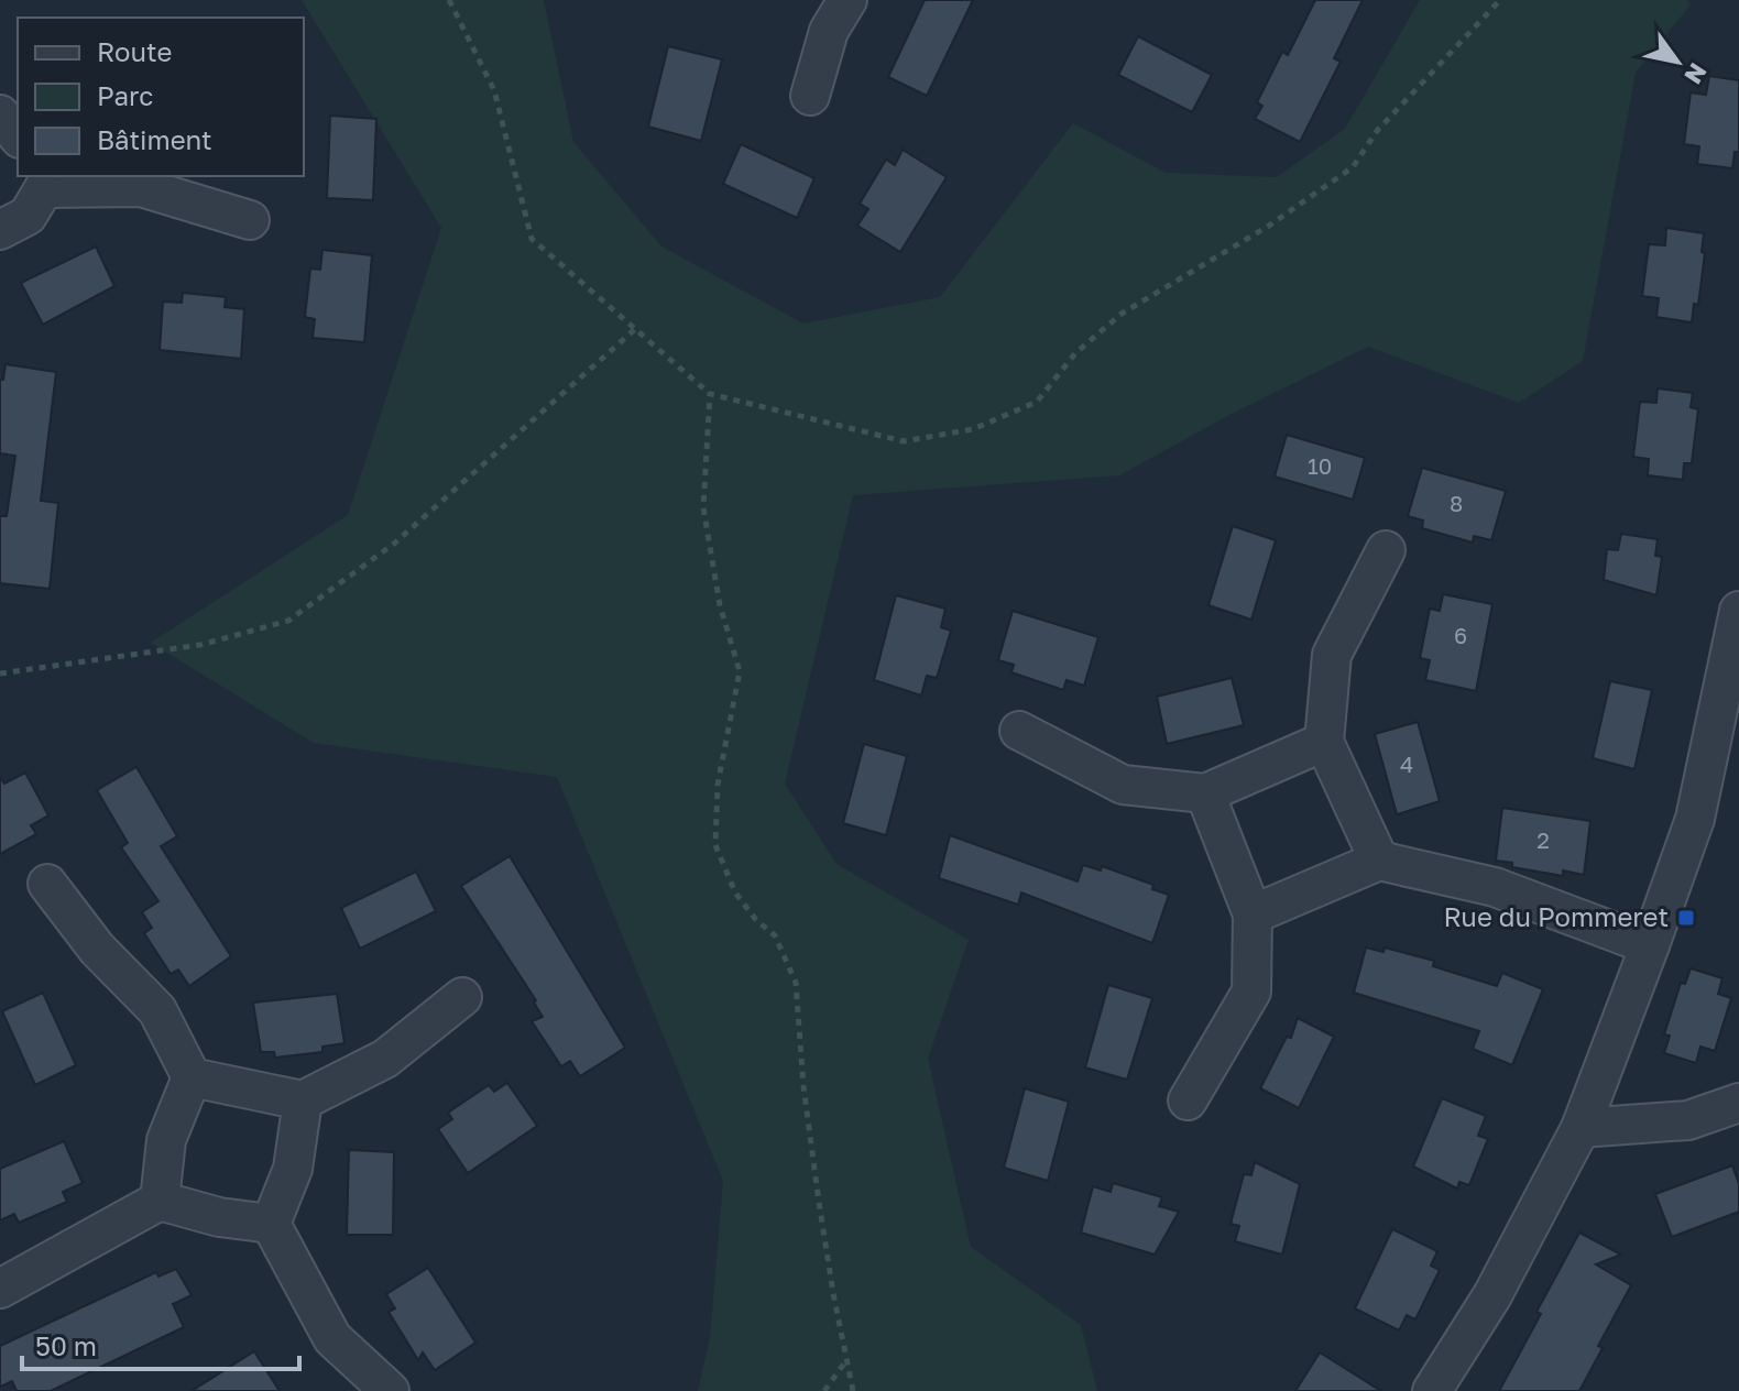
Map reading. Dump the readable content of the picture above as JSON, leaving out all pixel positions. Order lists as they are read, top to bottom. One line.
{"places":{"transit":["Rue du Pommeret"]},"house_numbers":["10","8","6","4","2"],"legend":["Route","Parc","Bâtiment"],"scale_bar":"50 m","north":"bottom right"}
